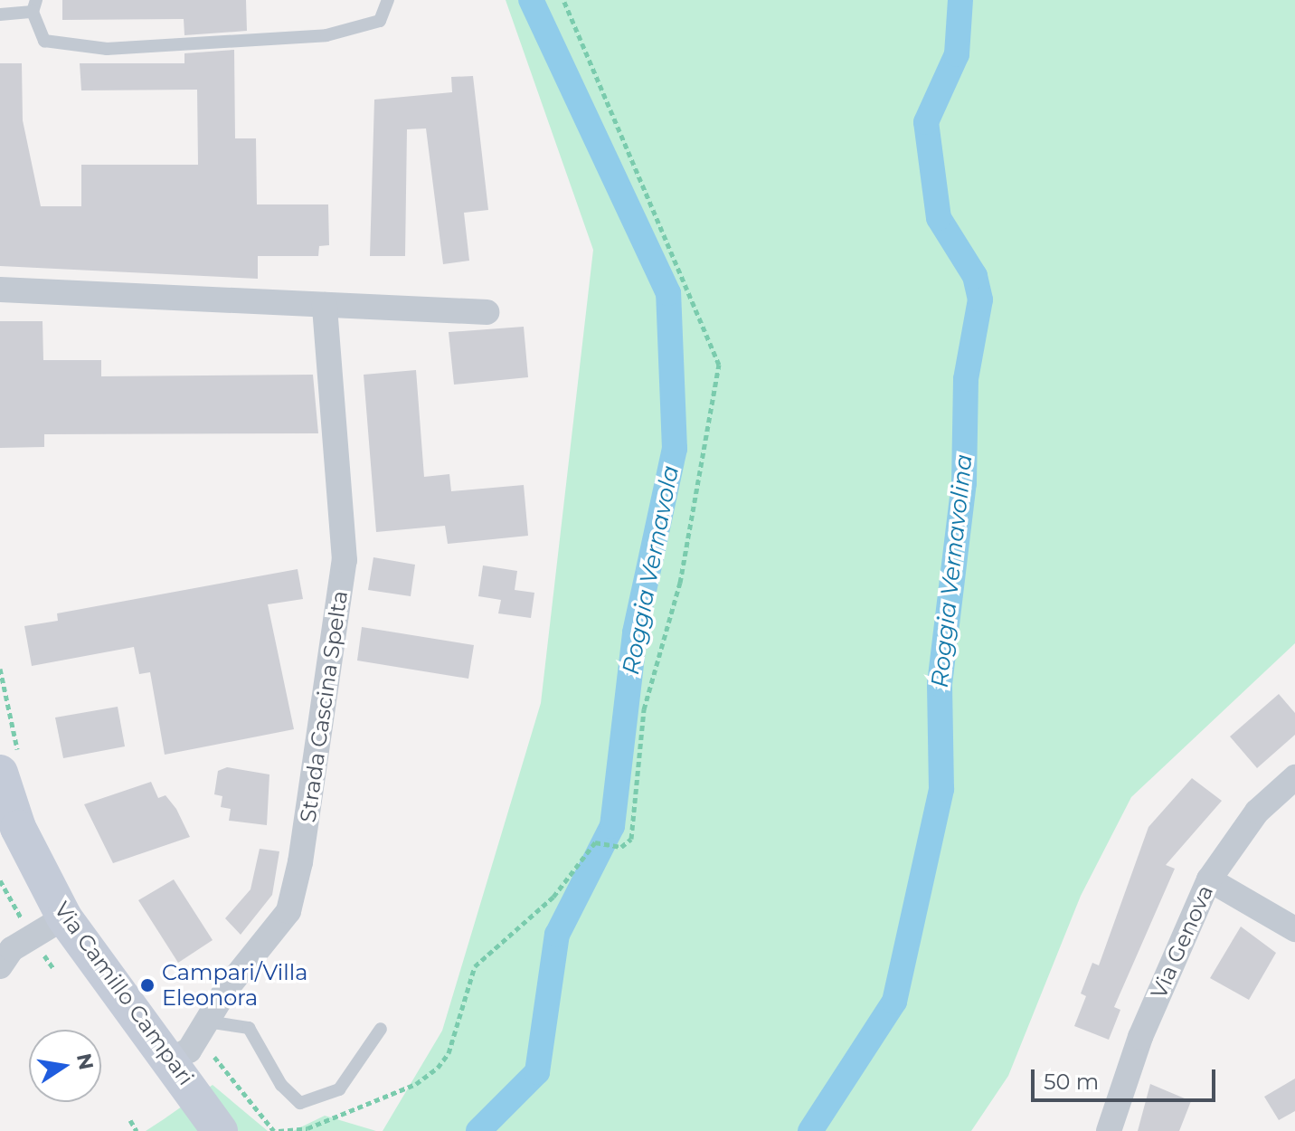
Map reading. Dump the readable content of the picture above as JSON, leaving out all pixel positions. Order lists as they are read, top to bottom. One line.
{"streets":{"street":["Strada Cascina Spelta","Via Genova","Via Camillo Campari"]},"crossings":[["Strada Cascina Spelta","Via Camillo Campari"]],"water":["Roggia Vernavola","Roggia Vernavolina"],"places":["Campari/Villa Eleonora"],"scale_bar":"50 m","north":"right"}
